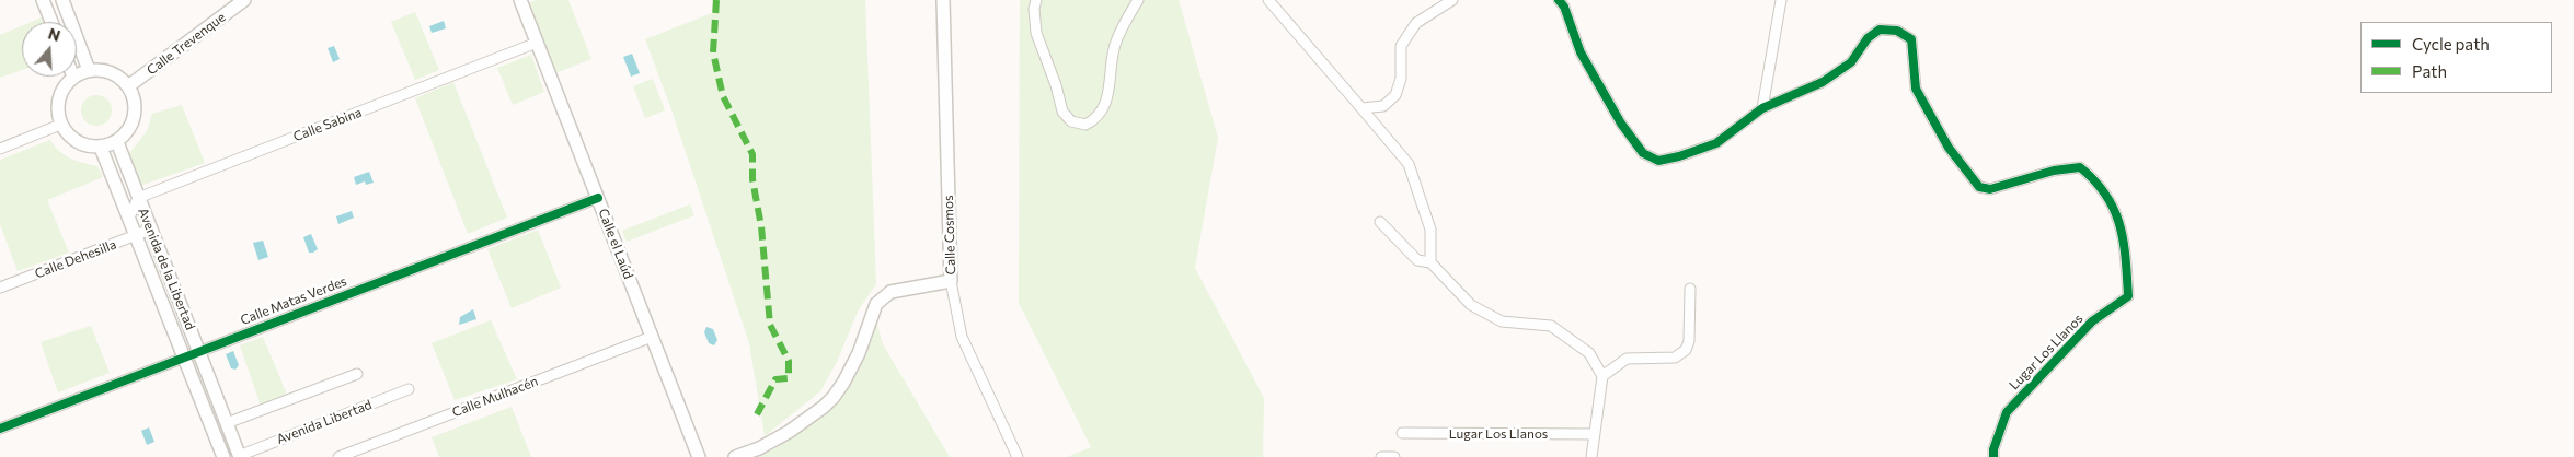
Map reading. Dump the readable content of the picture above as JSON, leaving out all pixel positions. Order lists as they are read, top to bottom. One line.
{"streets":{"street":["Calle Trevenque","Calle Sabina","Calle Cosmos","Calle el Laúd","Calle Dehesilla","Avenida de la Libertad","Calle Matas Verdes","Lugar Los Llanos","Calle Mulhacén","Avenida Libertad"]},"crossings":[["Calle Sabina","Calle el Laúd"],["Calle Sabina","Avenida de la Libertad"],["Calle el Laúd","Calle Matas Verdes"],["Calle el Laúd","Calle Mulhacén"],["Calle Dehesilla","Avenida de la Libertad"],["Avenida de la Libertad","Calle Matas Verdes"],["Avenida de la Libertad","Avenida Libertad"]],"legend":["Cycle path","Path"],"north":"top"}
